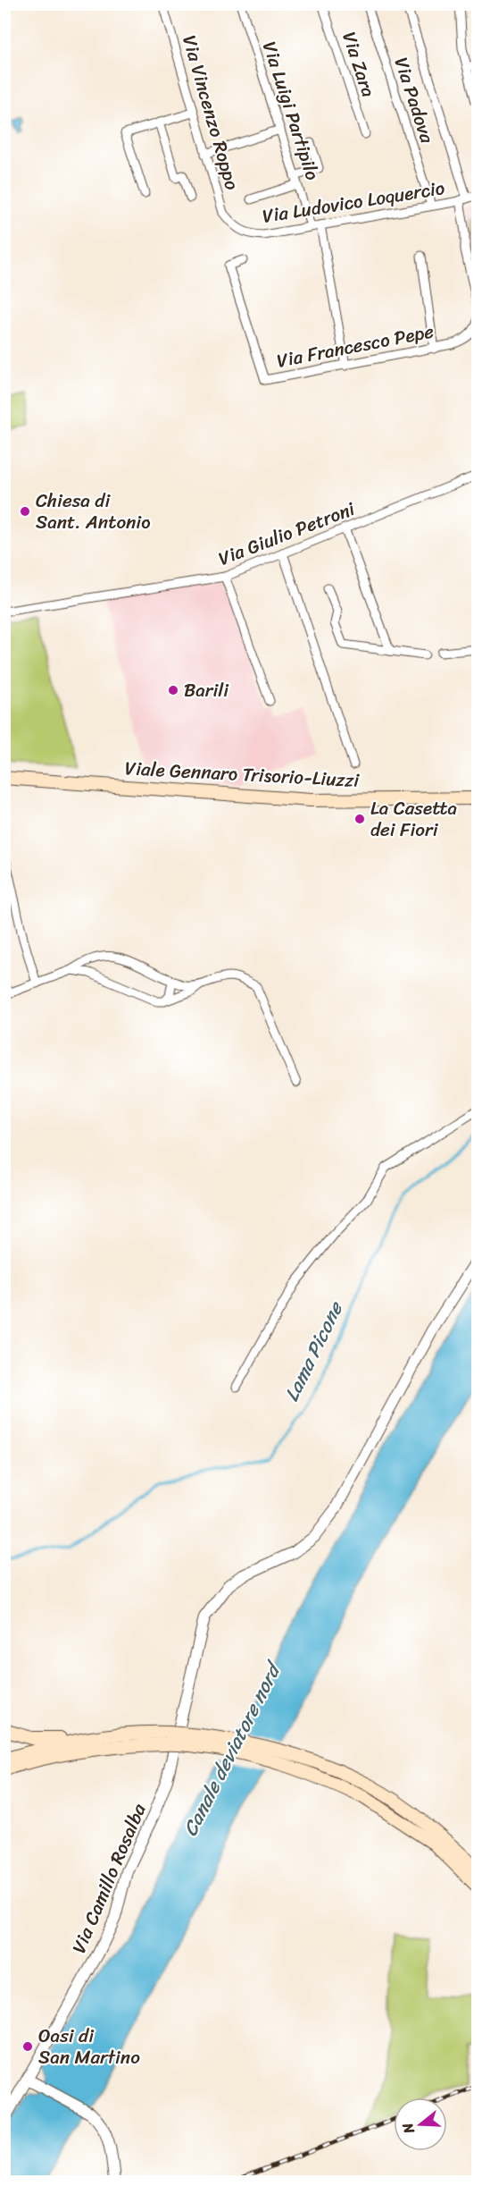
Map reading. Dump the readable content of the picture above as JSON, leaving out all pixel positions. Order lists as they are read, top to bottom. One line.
{"streets":{"main road":["Viale Gennaro Trisorio-Liuzzi"],"street":["Via Zara","Via Padova","Via Luigi Partipilo","Via Vincenzo Roppo","Via Ludovico Loquercio","Via Francesco Pepe","Via Giulio Petroni","Via Camillo Rosalba"]},"crossings":[["Via Padova","Via Ludovico Loquercio"],["Via Luigi Partipilo","Via Ludovico Loquercio"],["Via Vincenzo Roppo","Via Ludovico Loquercio"]],"water":["Lama Picone","Canale deviatore nord"],"places":["Chiesa di Sant. Antonio","Barili","La Casetta dei Fiori","Oasi di San Martino"],"north":"left"}
